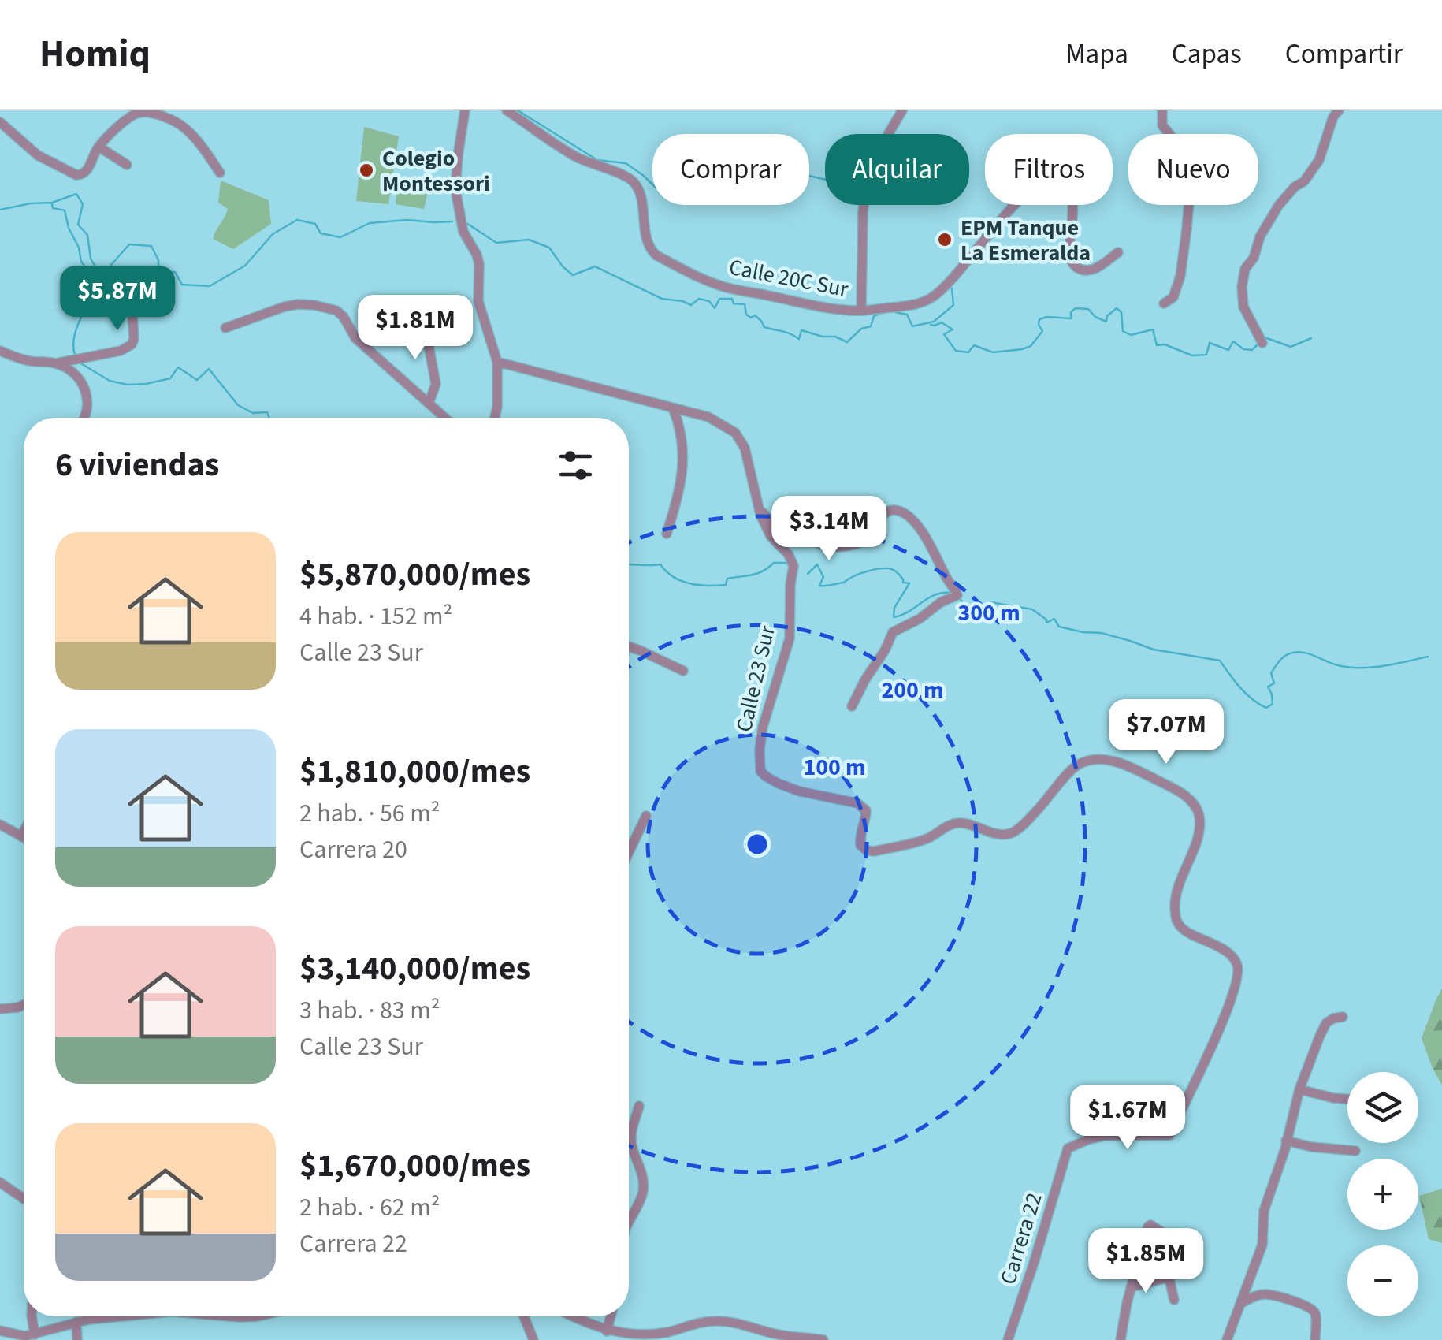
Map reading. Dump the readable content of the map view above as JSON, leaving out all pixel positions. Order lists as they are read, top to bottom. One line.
{"streets":{"street":["Calle 20C Sur","Calle 23 Sur","Carrera 22"]},"crossings":[["Calle 23 Sur","Carrera 22"]],"places":["Colegio Montessori","EPM Tanque La Esmeralda"],"page":{"header":"Homiq","nav":["Mapa","Capas","Compartir"],"chip":["Comprar","Alquilar","Filtros","Nuevo"],"price":["$5.87M","$1.81M","$3.14M","$7.07M","$1.67M","$1.85M"],"heading":"6 viviendas","list":[{"name":"$5,870,000/mes","note":"4 hab. · 152 m² · Calle 23 Sur"},{"name":"$1,810,000/mes","note":"2 hab. · 56 m² · Carrera 20"},{"name":"$3,140,000/mes","note":"3 hab. · 83 m² · Calle 23 Sur"},{"name":"$1,670,000/mes","note":"2 hab. · 62 m² · Carrera 22"}],"map_buttons":["+","−"]},"rings":["300 m","200 m","100 m"]}
